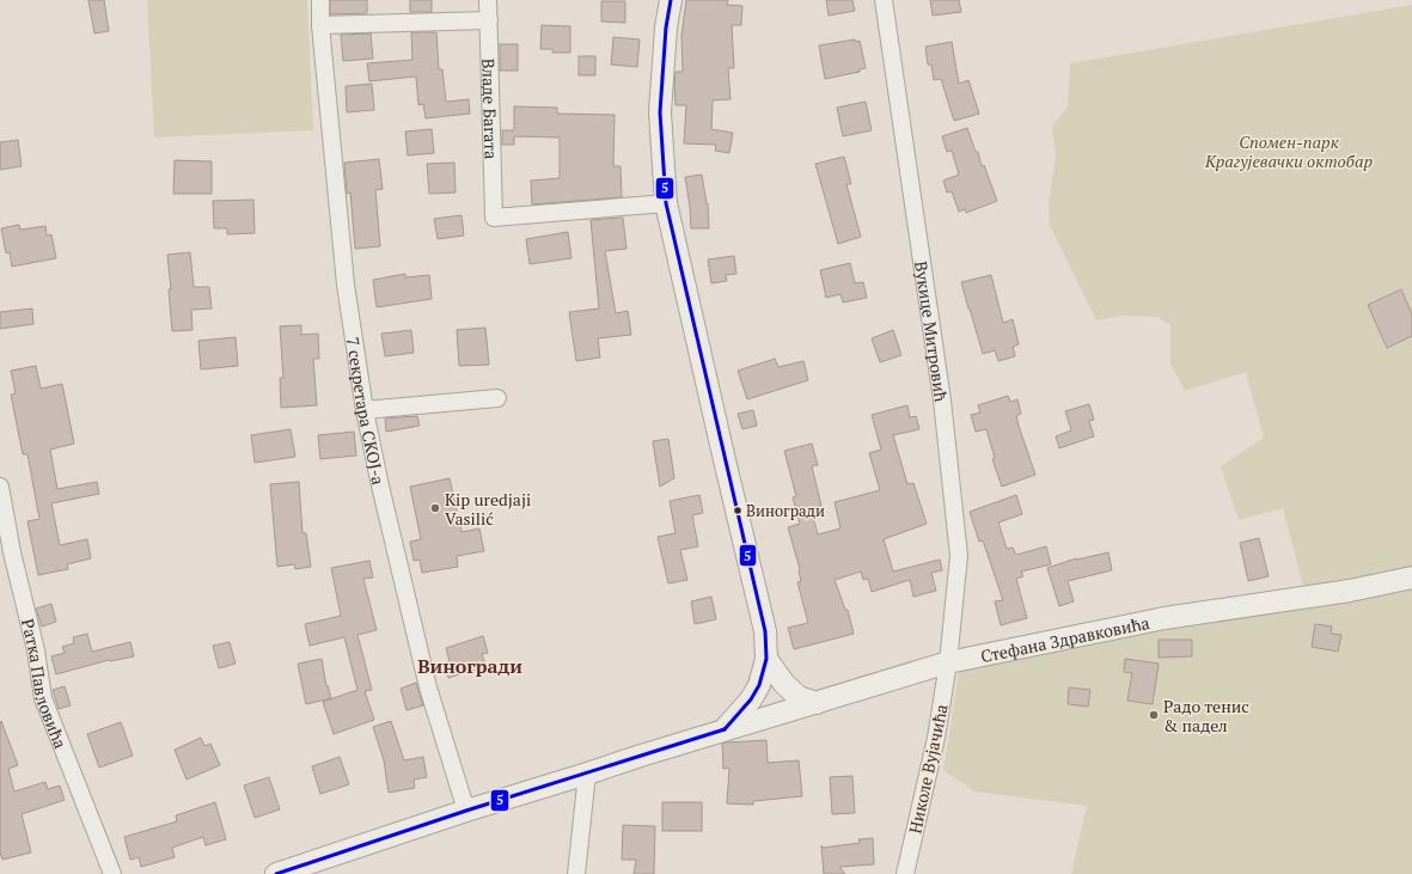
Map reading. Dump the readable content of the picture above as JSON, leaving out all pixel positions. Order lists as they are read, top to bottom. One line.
{"streets":{"street":["Владе Багата","Вукице Митровић","7 секретара СКОЈ-а","Стефана Здравковића","Ратка Павловића","Николе Вујачића"]},"crossings":[["Вукице Митровић","Стефана Здравковића"],["Вукице Митровић","Николе Вујачића"],["7 секретара СКОЈ-а","Стефана Здравковића"],["Стефана Здравковића","Николе Вујачића"]],"districts":["Виногради"],"parks":["Спомен-парк Крагујевачки октобар"],"places":["Kip uredjaji Vasilić","Виногради","Радо тенис & падел"],"lines":["transit line 5"]}
